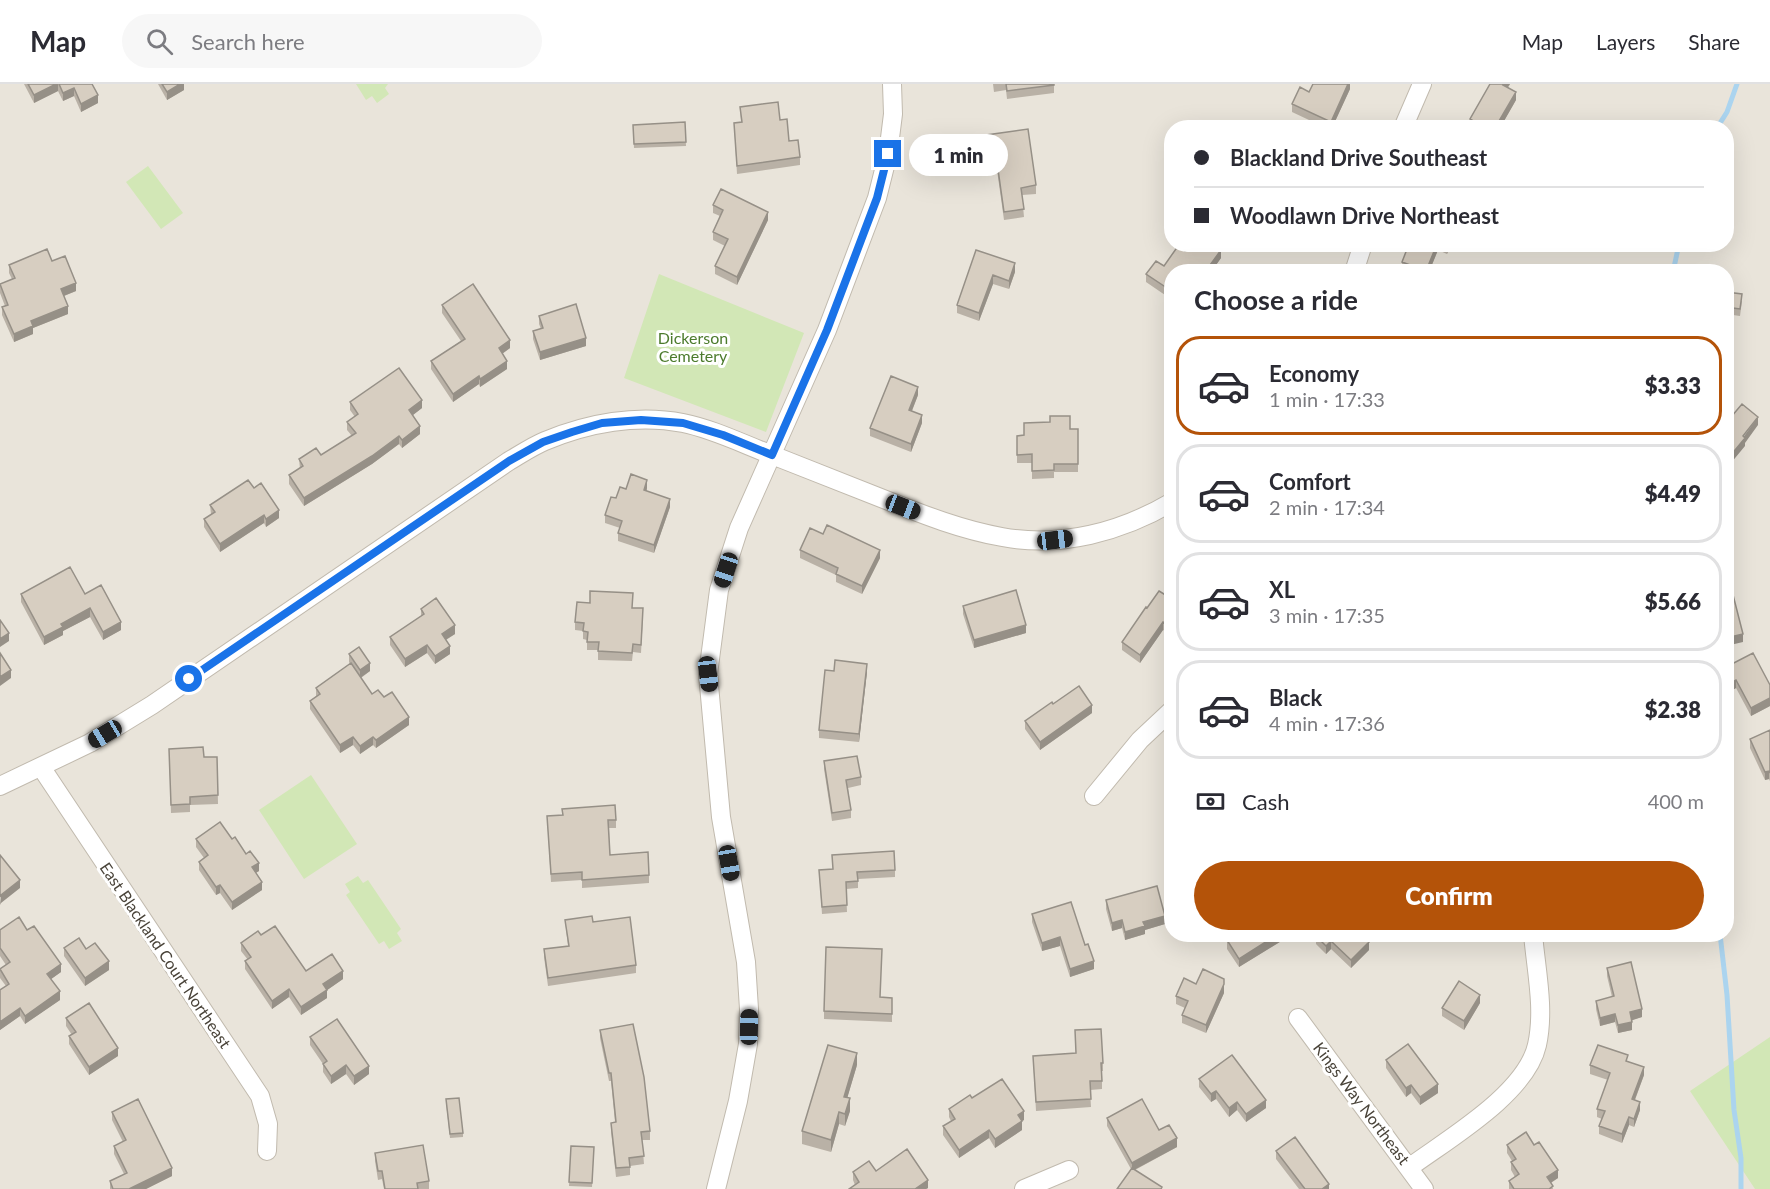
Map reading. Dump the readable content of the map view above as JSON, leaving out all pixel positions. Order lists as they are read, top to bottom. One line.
{"streets":{"street":["East Blackland Court Northeast","Kings Way Northeast"]},"parks":["Dickerson Cemetery"],"page":{"header":"Map","search":"Search here","nav":["Map","Layers","Share"],"banner":["Blackland Drive Southeast","Woodlawn Drive Northeast"],"bubble":"1 min","heading":"Choose a ride","list":[{"name":"Economy","note":"1 min · 17:33","value":"$3.33"},{"name":"Comfort","note":"2 min · 17:34","value":"$4.49"},{"name":"XL","note":"3 min · 17:35","value":"$5.66"},{"name":"Black","note":"4 min · 17:36","value":"$2.38"}],"pay":["Cash","400 m"],"buttons":"Confirm"}}
